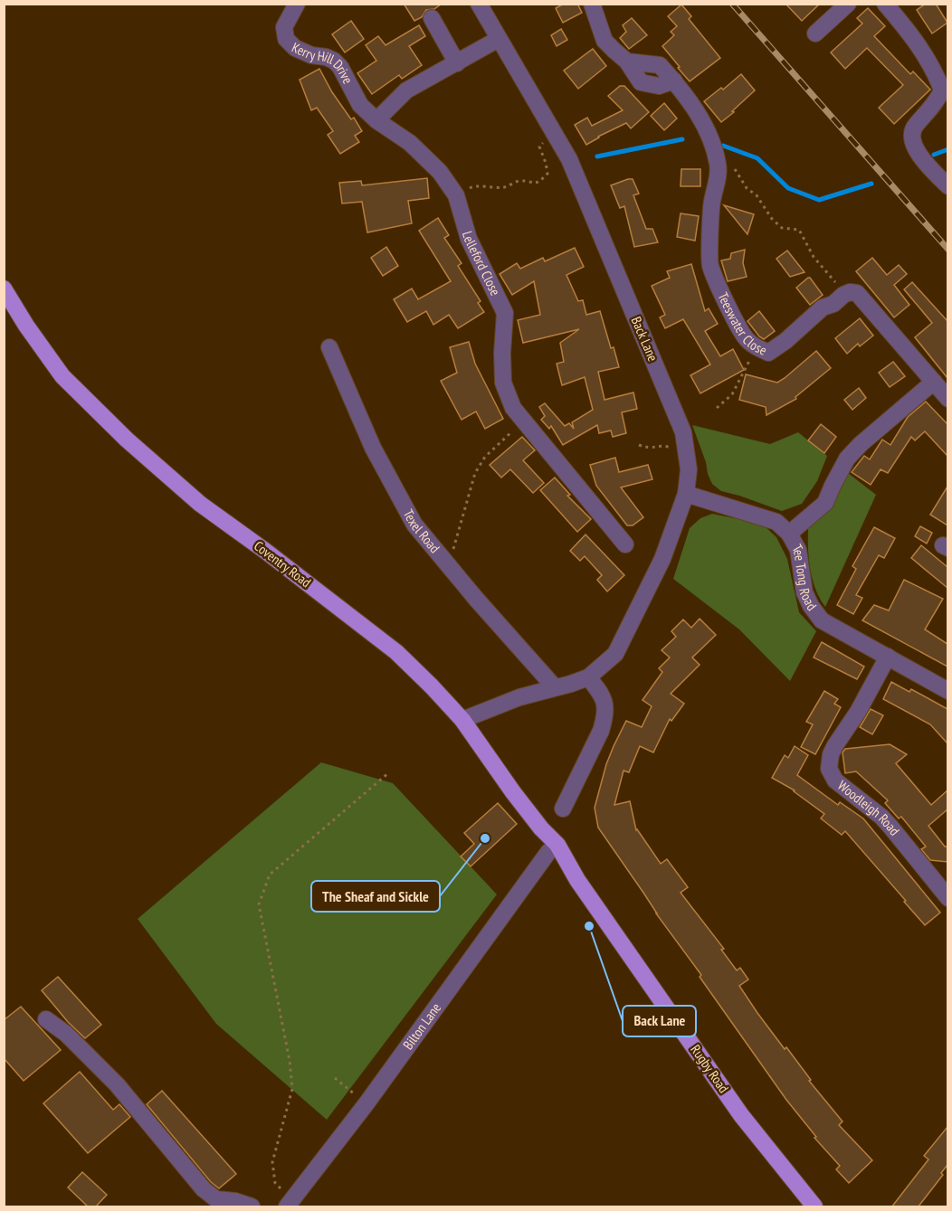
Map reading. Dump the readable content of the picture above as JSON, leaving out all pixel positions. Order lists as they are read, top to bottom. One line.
{"streets":{"main road":["Coventry Road","Rugby Road"],"street":["Kerry Hill Drive","Lelleford Close","Teeswater Close","Back Lane","Texel Road","Tee Tong Road","Woodleigh Road","Bilton Lane"]},"crossings":[["Kerry Hill Drive","Lelleford Close"],["Back Lane","Texel Road"],["Back Lane","Coventry Road"],["Back Lane","Tee Tong Road"],["Coventry Road","Bilton Lane"],["Coventry Road","Rugby Road"],["Tee Tong Road","Woodleigh Road"],["Bilton Lane","Rugby Road"]],"places":["The Sheaf and Sickle","Back Lane"]}
